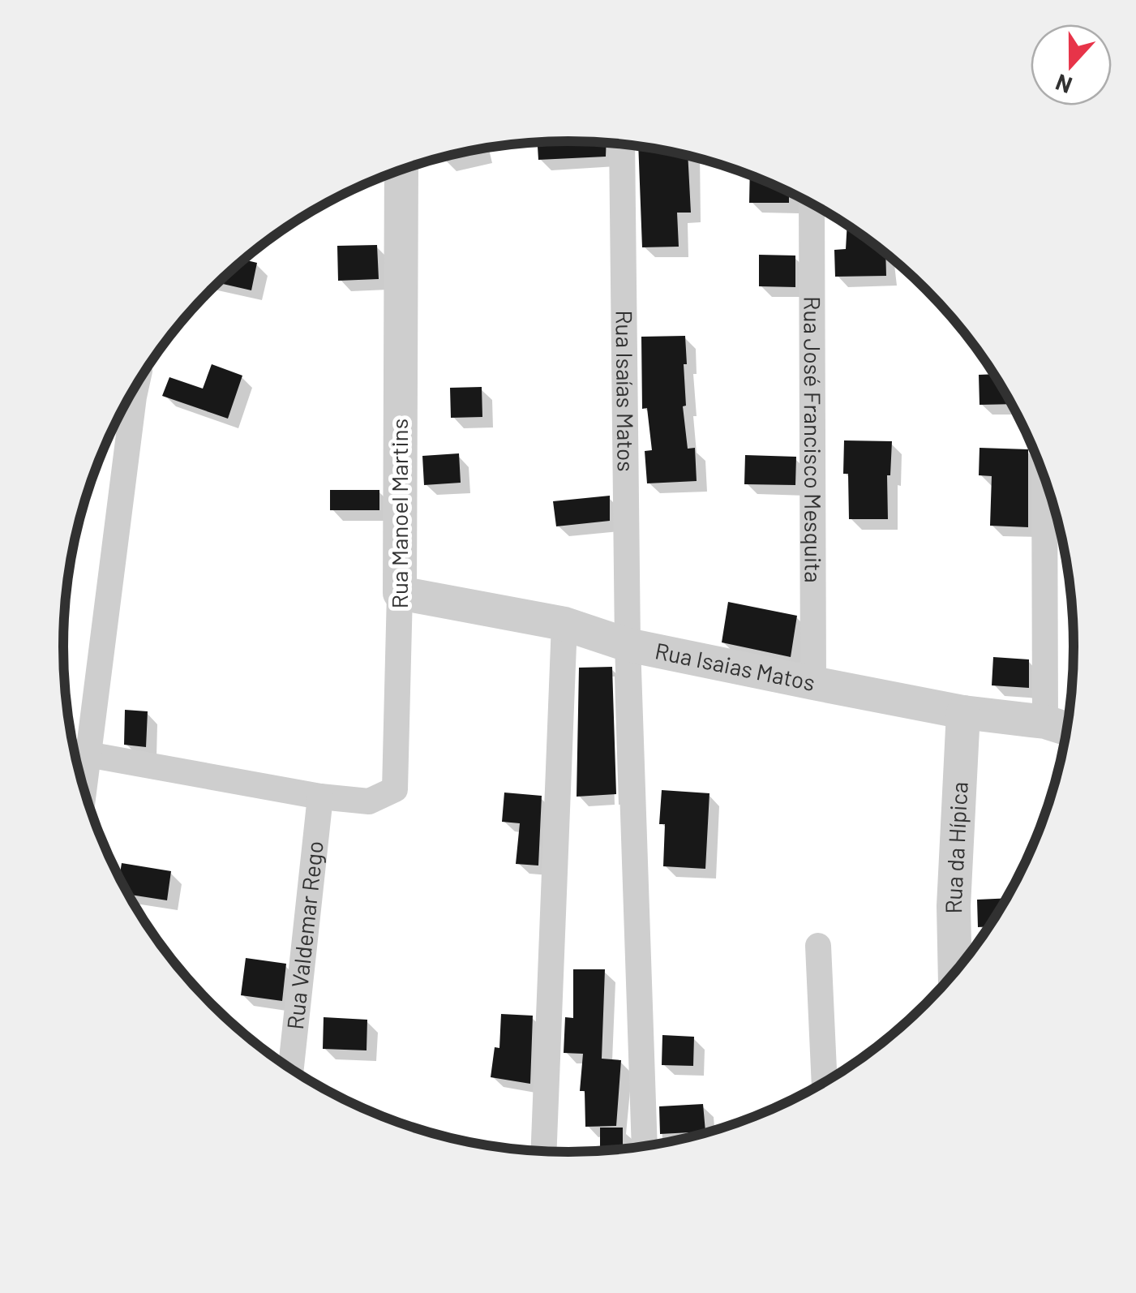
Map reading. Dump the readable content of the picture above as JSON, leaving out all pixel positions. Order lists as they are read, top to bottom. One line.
{"streets":{"street":["Rua Isaías Matos","Rua José Francisco Mesquita","Rua Manoel Martins","Rua Isaias Matos","Rua da Hípica","Rua Valdemar Rego"]},"crossings":[["Rua Isaías Matos","Rua Isaias Matos"],["Rua José Francisco Mesquita","Rua Isaias Matos"],["Rua Manoel Martins","Rua Isaias Matos"],["Rua Manoel Martins","Rua Valdemar Rego"],["Rua Isaias Matos","Rua da Hípica"]],"north":"bottom"}
